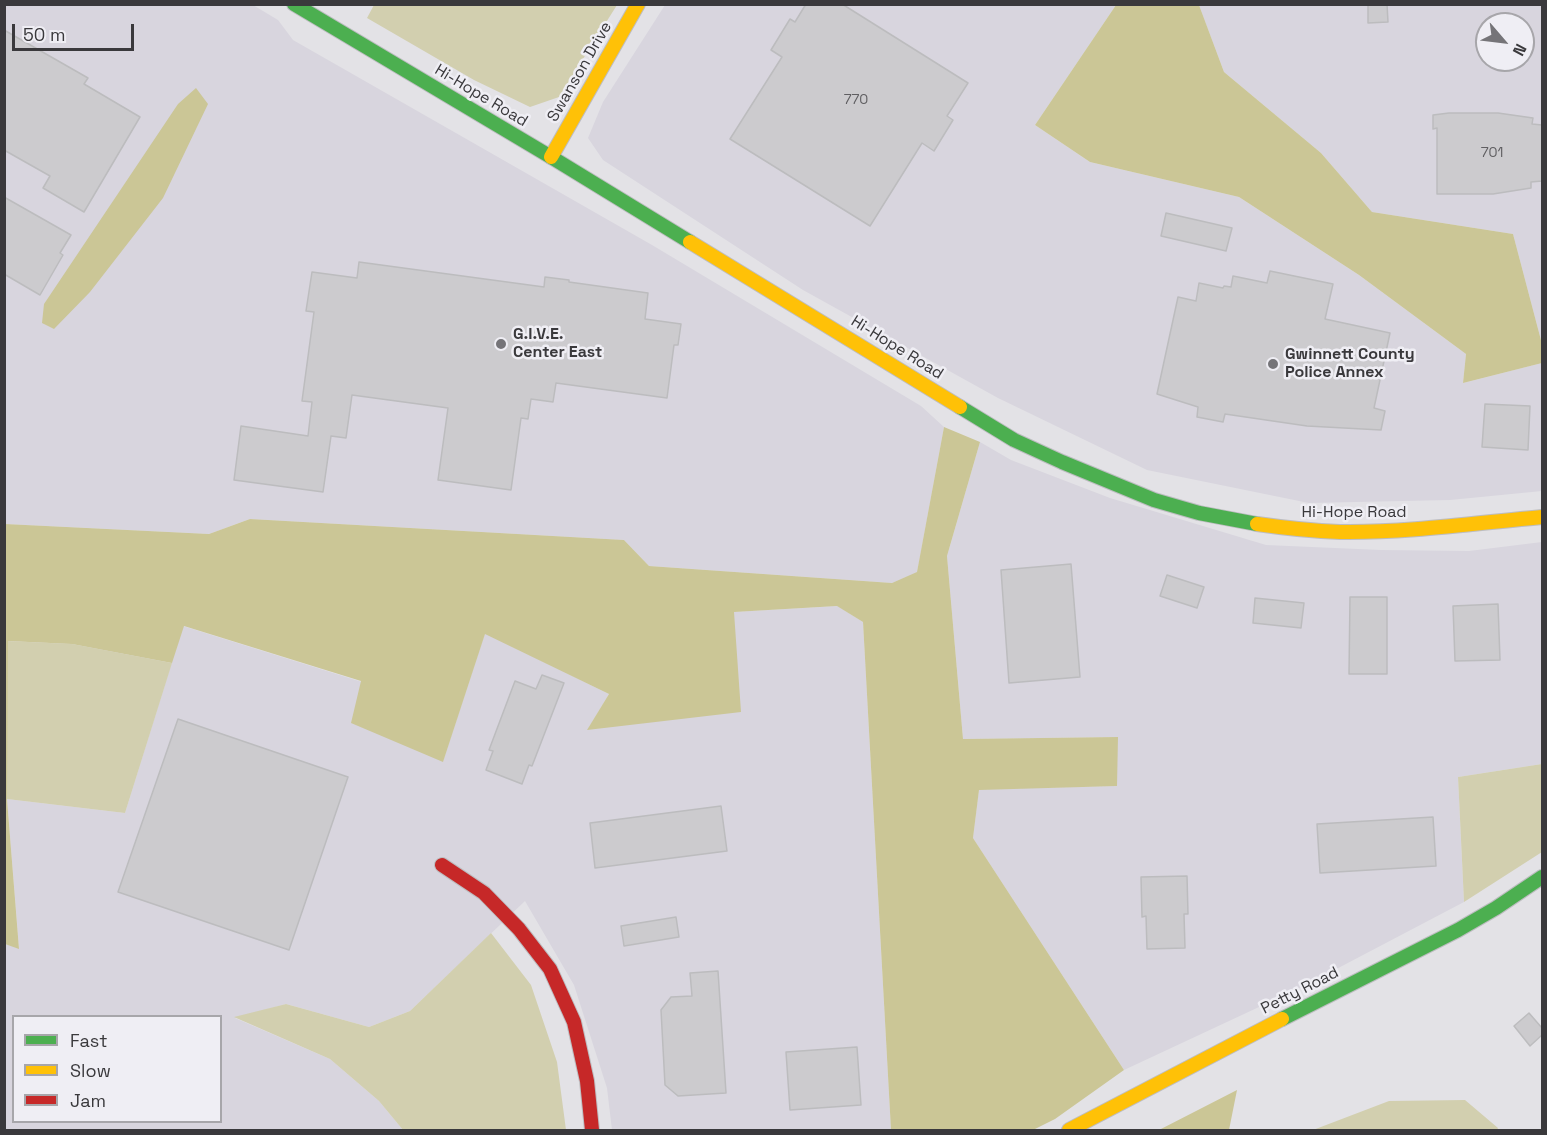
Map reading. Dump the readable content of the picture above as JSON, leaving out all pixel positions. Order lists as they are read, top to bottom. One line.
{"streets":{"street":["Swanson Drive","Hi-Hope Road","Petty Road"]},"crossings":[["Swanson Drive","Hi-Hope Road"]],"places":["G.I.V.E. Center East","Gwinnett County Police Annex"],"house_numbers":["770","701"],"legend":["Fast","Slow","Jam"],"scale_bar":"50 m","north":"bottom right"}
